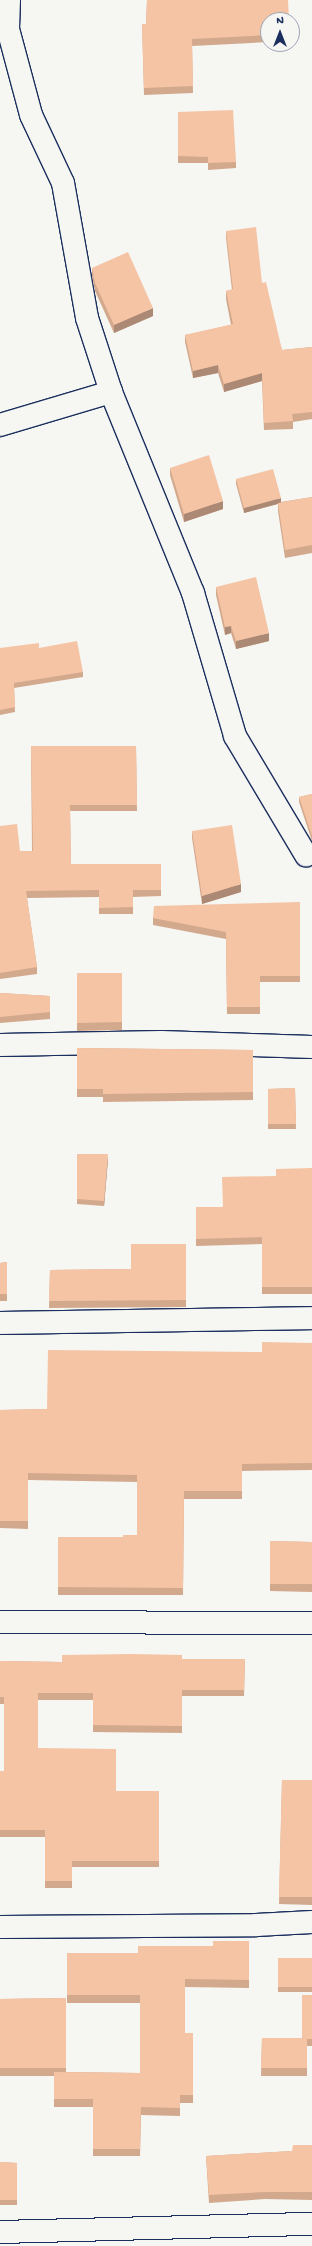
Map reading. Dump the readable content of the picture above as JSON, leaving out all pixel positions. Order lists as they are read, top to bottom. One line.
{"north":"top"}
